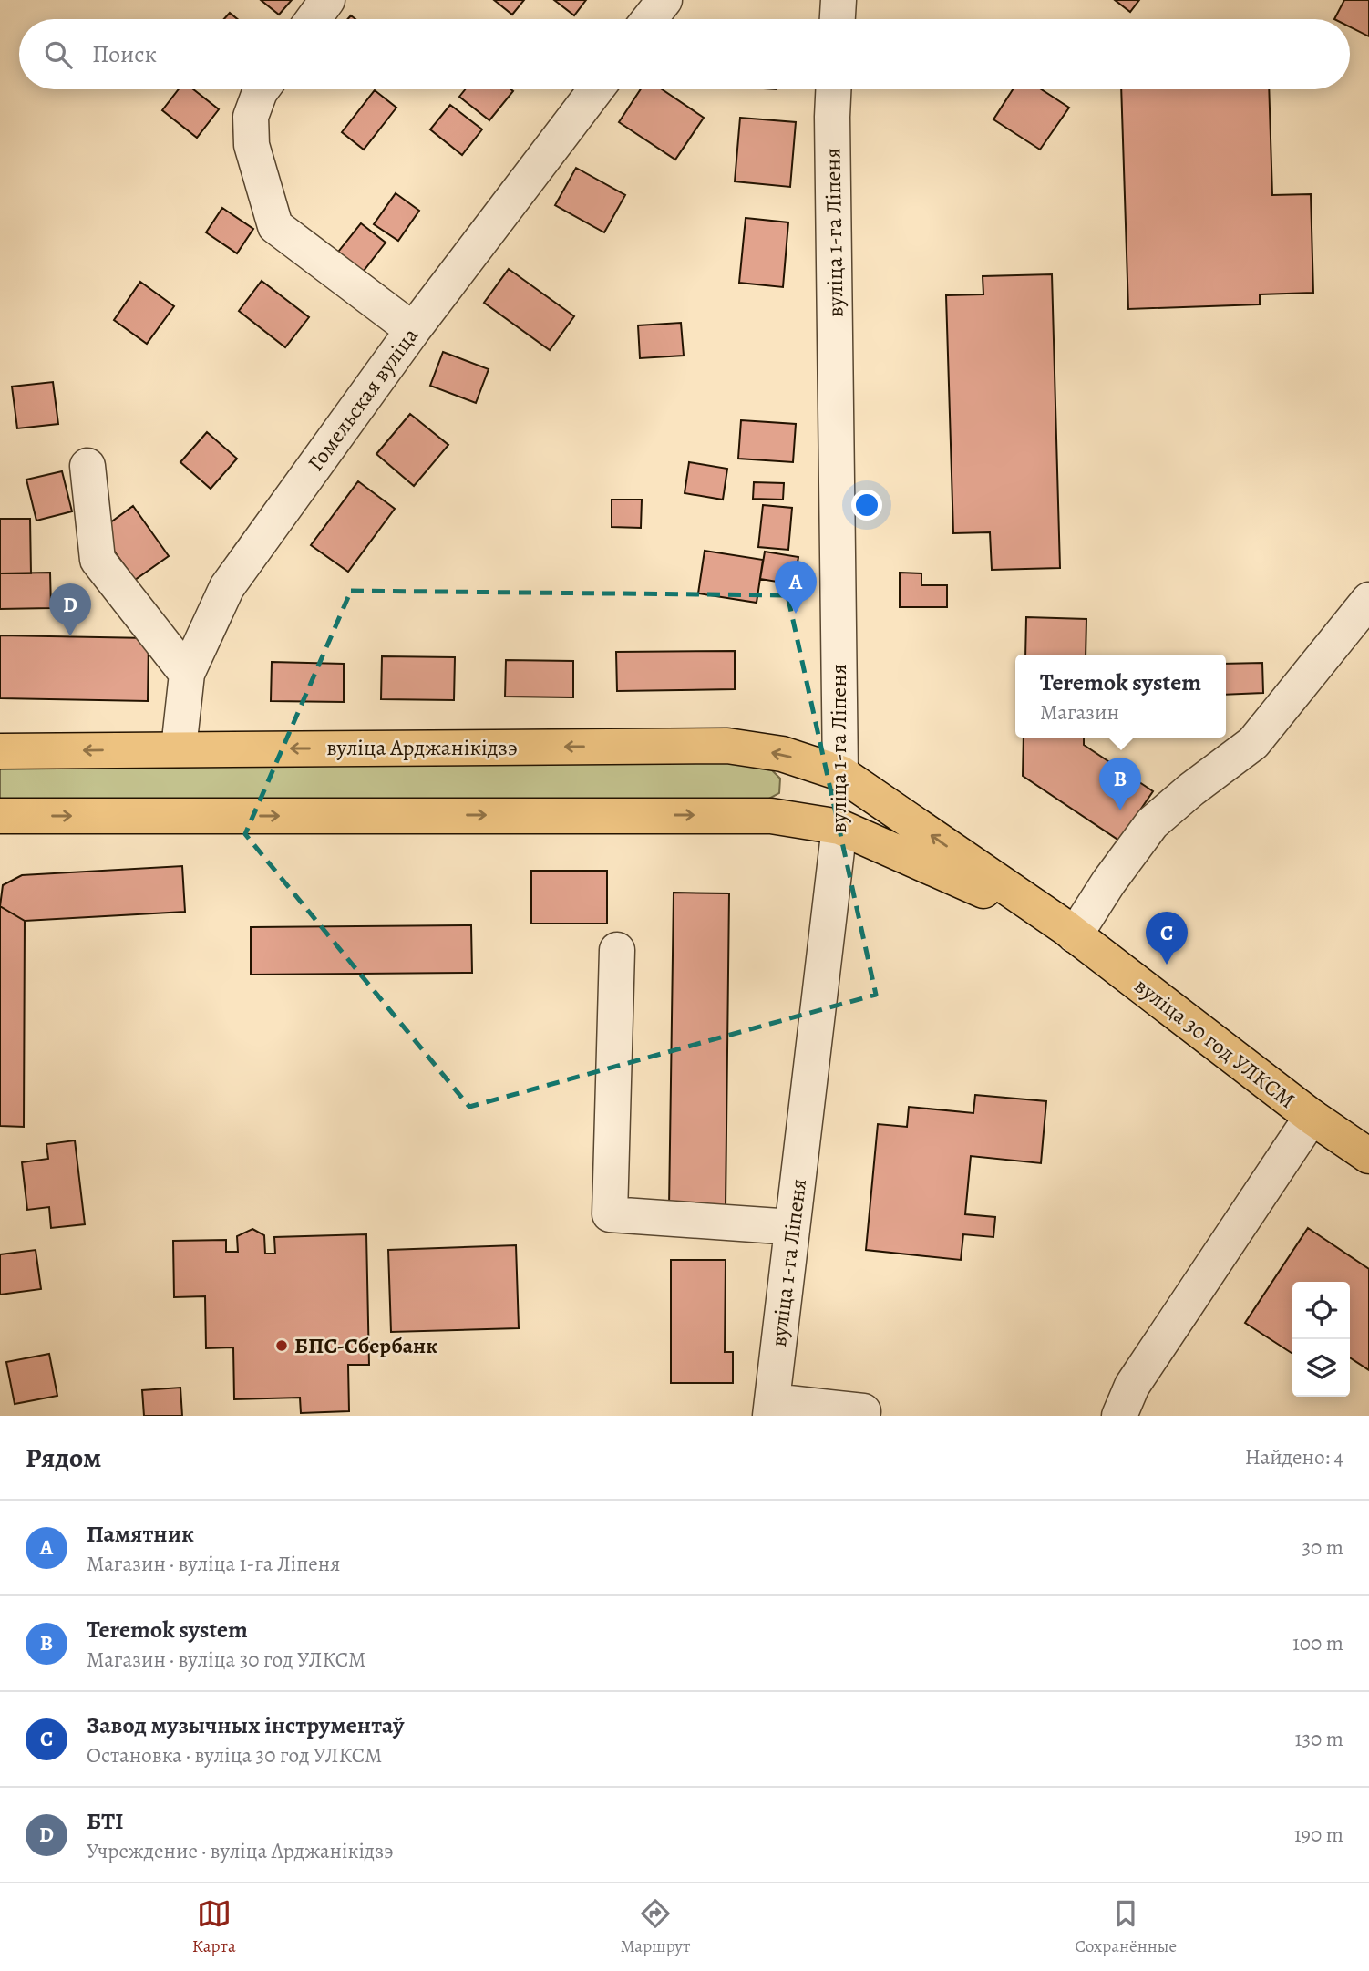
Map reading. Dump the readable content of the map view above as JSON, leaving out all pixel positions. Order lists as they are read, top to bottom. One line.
{"streets":{"main road":["вуліца 1-га Ліпеня","вуліца Арджанікідзэ","вуліца 30 год УЛКСМ"],"street":["Гомельская вуліца"]},"crossings":[["вуліца 1-га Ліпеня","вуліца Арджанікідзэ"],["вуліца 1-га Ліпеня","вуліца 30 год УЛКСМ"],["Гомельская вуліца","вуліца Арджанікідзэ"],["вуліца Арджанікідзэ","вуліца 30 год УЛКСМ"]],"places":["БПС-Сбербанк"],"page":{"search":"Поиск","pins":["A","D","B","C"],"popup":["Teremok system","Магазин"],"heading":["Рядом","Найдено: 4"],"list":[{"mark":"A","name":"Памятник","note":"Магазин · вуліца 1-га Ліпеня","value":"30 m"},{"mark":"B","name":"Teremok system","note":"Магазин · вуліца 30 год УЛКСМ","value":"100 m"},{"mark":"C","name":"Завод музычных інструментаў","note":"Остановка · вуліца 30 год УЛКСМ","value":"130 m"},{"mark":"D","name":"БТІ","note":"Учреждение · вуліца Арджанікідзэ","value":"190 m"}],"nav":["Карта","Маршрут","Сохранённые"]}}
